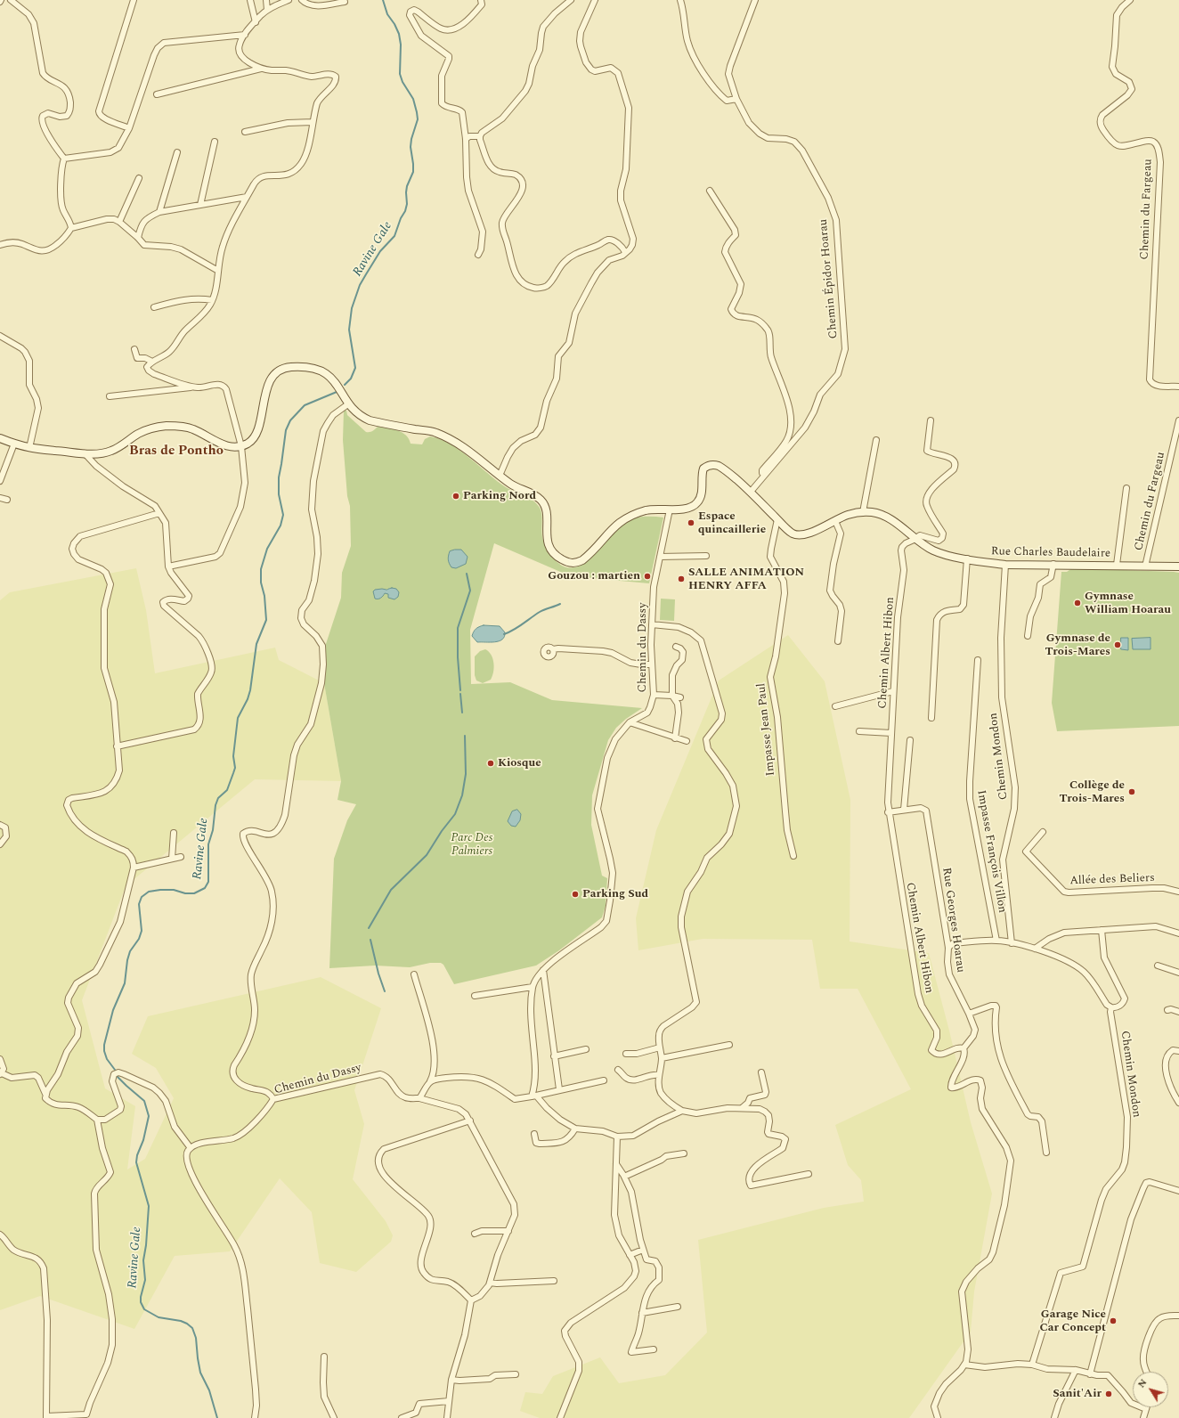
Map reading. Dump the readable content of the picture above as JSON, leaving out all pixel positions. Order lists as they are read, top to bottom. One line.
{"streets":{"main road":["Rue Charles Baudelaire"],"street":["Chemin du Fargeau","Chemin Épidor Hoarau","Chemin du Dassy","Chemin Albert Hibon","Impasse Jean Paul","Chemin Mondon","Impasse François Villon","Allée des Beliers","Rue Georges Hoarau"]},"crossings":[["Chemin du Fargeau","Rue Charles Baudelaire"],["Chemin Épidor Hoarau","Rue Charles Baudelaire"],["Rue Charles Baudelaire","Chemin du Dassy"],["Rue Charles Baudelaire","Chemin Albert Hibon"],["Rue Charles Baudelaire","Impasse Jean Paul"],["Rue Charles Baudelaire","Chemin Mondon"],["Chemin Albert Hibon","Rue Georges Hoarau"]],"districts":["Bras de Pontho"],"water":["Ravine Gale"],"parks":["Parc Des Palmiers"],"places":["Parking Nord","Espace quincaillerie","Gouzou : martien","SALLE ANIMATION HENRY AFFA","Gymnase William Hoarau","Gymnase de Trois-Mares","Kiosque","Collège de Trois-Mares","Parking Sud","Garage Nice Car Concept","Sanit'Air"],"north":"top left"}
